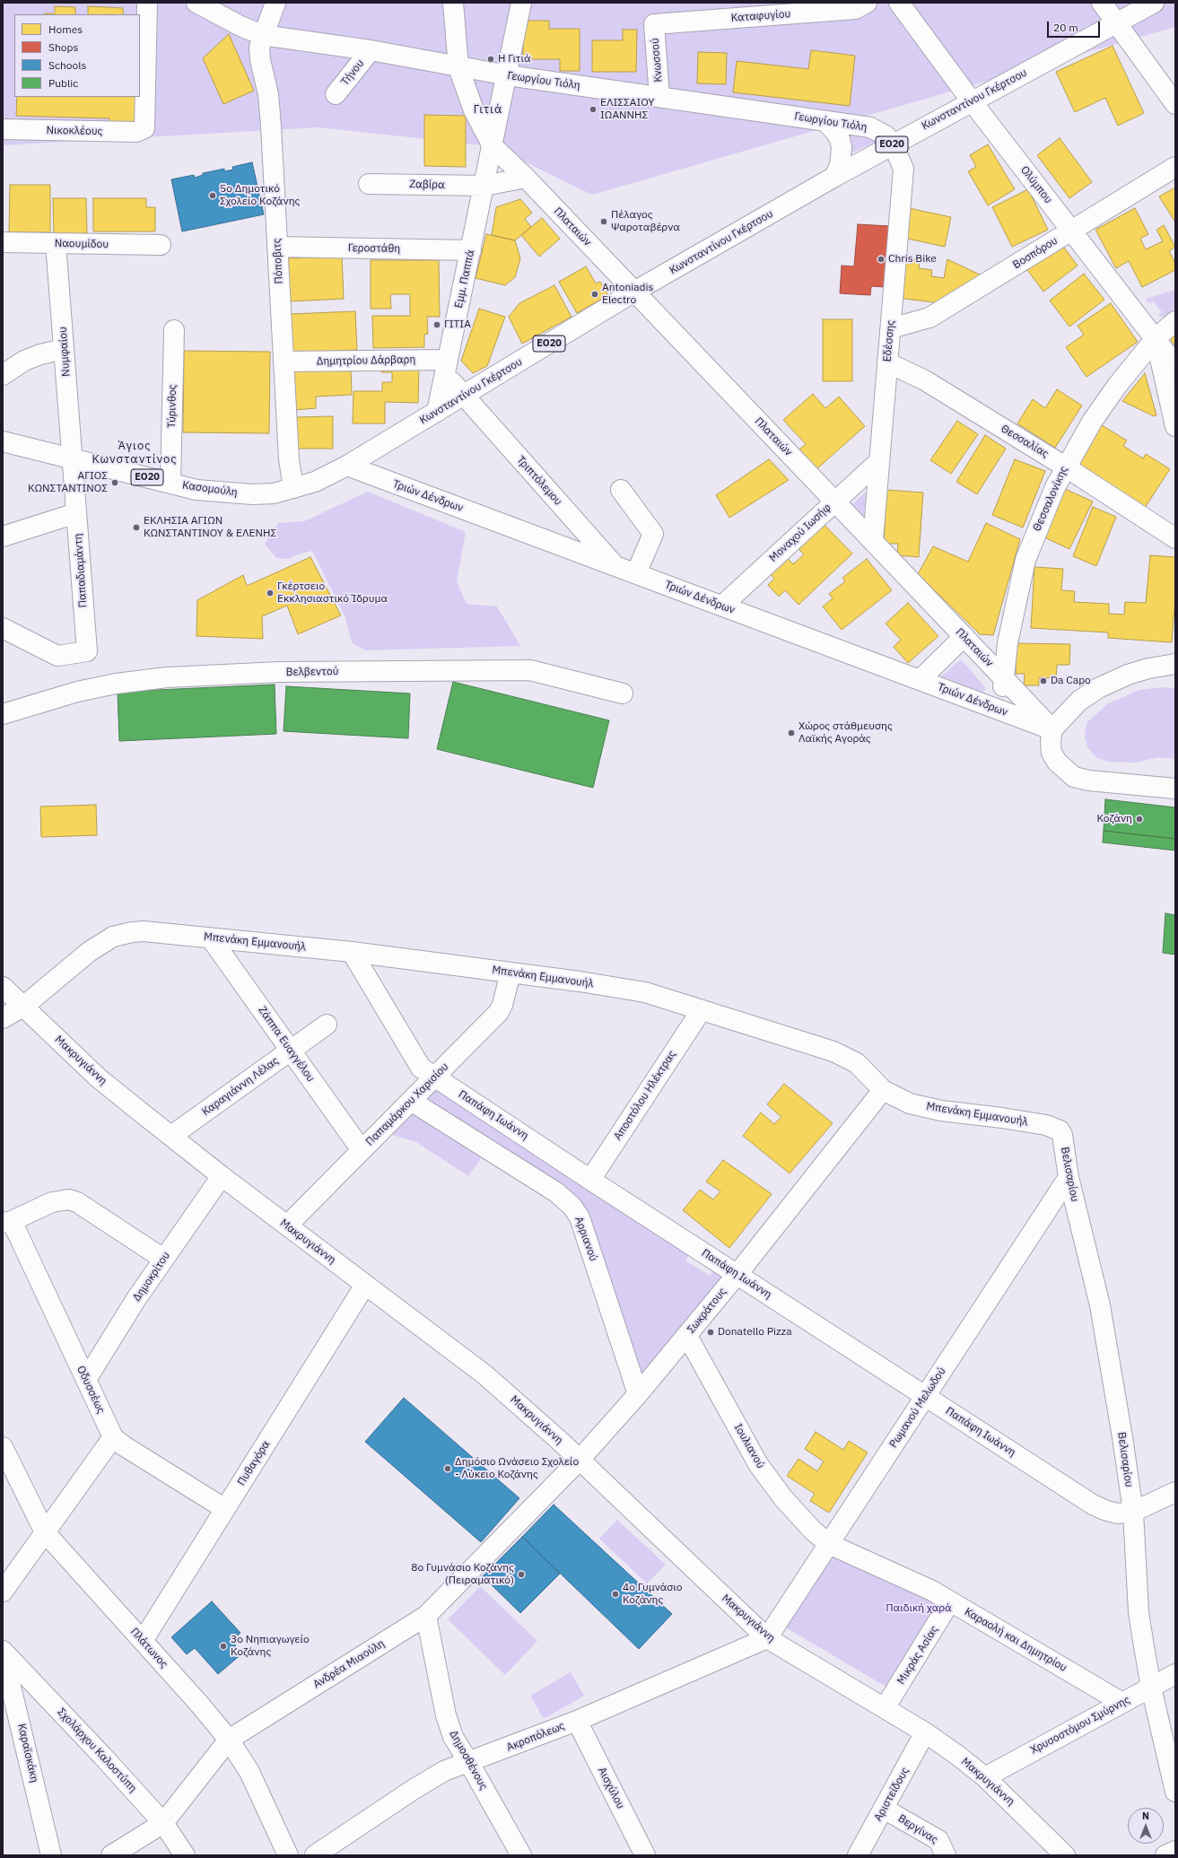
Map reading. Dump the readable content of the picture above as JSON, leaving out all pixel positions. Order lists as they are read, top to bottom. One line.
{"streets":{"street":["Καταφυγίου","Κνωσσού","Τήνου","Γεωργίου Τιόλη","Κωνσταντίνου Γκέρτσου","Νικοκλέους","ΕΟ20","Ζαβίρα","Ολύμπου","Πλαταιών","Ναουμίδου","Γεροστάθη","Βοσπόρου","Πόποβιτς","Εμμ. Παππά","Εδέσσης","Νυμφαίου","Δημητρίου Δάρβαρη","Τύρινθος","Θεσσαλίας","Τριπτόλεμου","Κασομούλη","Τριών Δένδρων","Θεσσαλονίκης","Μοναχού Ιωσήφ","Παπαδιαμάντη","Βελβεντού","Μπενάκη Εμμανουήλ","Ζάππα Ευαγγέλου","Μακρυγιάννη","Καραγιάννη Λέλας","Αποστόλου Ηλέκτρας","Παπαμάρκου Χαρισίου","Παπάφη Ιωάννη","Βελισαρίου","Αρριανού","Δημοκρίτου","Σωκράτους","Οδυσσέως","Ρωμανού Μελωδού","Ιουλιανού","Πυθαγόρα","Καραολή και Δημητρίου","Πλάτωνος","Μικράς Ασίας","Ανδρέα Μιαούλη","Χρυσοστόμου Σμύρνης","Ακροπόλεως","Σχολάρχου Καλοστύπη","Καραϊσκάκη","Δημοσθένους","Αισχύλου","Αριστείδους","Βεργίνας"]},"crossings":[["Καταφυγίου","Κνωσσού"],["Κνωσσού","Γεωργίου Τιόλη"],["Τήνου","Γεωργίου Τιόλη"],["Γεωργίου Τιόλη","Κωνσταντίνου Γκέρτσου"],["Γεωργίου Τιόλη","Πόποβιτς"],["Γεωργίου Τιόλη","Εμμ. Παππά"],["Γεωργίου Τιόλη","Εδέσσης"],["Κωνσταντίνου Γκέρτσου","Ολύμπου"],["Κωνσταντίνου Γκέρτσου","Πλαταιών"],["Κωνσταντίνου Γκέρτσου","Πόποβιτς"],["Κωνσταντίνου Γκέρτσου","Εμμ. Παππά"],["Κωνσταντίνου Γκέρτσου","Εδέσσης"],["Κωνσταντίνου Γκέρτσου","Τριπτόλεμου"],["Κωνσταντίνου Γκέρτσου","Κασομούλη"],["Κωνσταντίνου Γκέρτσου","Τριών Δένδρων"],["Ζαβίρα","Πλαταιών"],["Ζαβίρα","Εμμ. Παππά"],["Ολύμπου","Βοσπόρου"],["Ολύμπου","Θεσσαλονίκης"],["Πλαταιών","Εμμ. Παππά"],["Πλαταιών","Εδέσσης"],["Πλαταιών","Τριών Δένδρων"],["Πλαταιών","Θεσσαλονίκης"],["Πλαταιών","Μοναχού Ιωσήφ"],["Ναουμίδου","Νυμφαίου"],["Γεροστάθη","Πόποβιτς"],["Γεροστάθη","Εμμ. Παππά"],["Βοσπόρου","Εδέσσης"],["Πόποβιτς","Δημητρίου Δάρβαρη"],["Πόποβιτς","Κασομούλη"],["Εμμ. Παππά","Δημητρίου Δάρβαρη"],["Εμμ. Παππά","Τριπτόλεμου"],["Εδέσσης","Θεσσαλίας"],["Εδέσσης","Μοναχού Ιωσήφ"],["Νυμφαίου","Κασομούλη"],["Νυμφαίου","Παπαδιαμάντη"],["Δημητρίου Δάρβαρη","Τριπτόλεμου"],["Τύρινθος","Κασομούλη"],["Θεσσαλίας","Θεσσαλονίκης"],["Τριπτόλεμου","Τριών Δένδρων"],["Κασομούλη","Παπαδιαμάντη"],["Τριών Δένδρων","Θεσσαλονίκης"],["Τριών Δένδρων","Μοναχού Ιωσήφ"],["Μπενάκη Εμμανουήλ","Ζάππα Ευαγγέλου"],["Μπενάκη Εμμανουήλ","Μακρυγιάννη"],["Μπενάκη Εμμανουήλ","Αποστόλου Ηλέκτρας"],["Μπενάκη Εμμανουήλ","Παπαμάρκου Χαρισίου"],["Μπενάκη Εμμανουήλ","Παπάφη Ιωάννη"],["Μπενάκη Εμμανουήλ","Βελισαρίου"],["Μπενάκη Εμμανουήλ","Σωκράτους"],["Ζάππα Ευαγγέλου","Καραγιάννη Λέλας"],["Ζάππα Ευαγγέλου","Παπαμάρκου Χαρισίου"],["Μακρυγιάννη","Καραγιάννη Λέλας"],["Μακρυγιάννη","Παπαμάρκου Χαρισίου"],["Μακρυγιάννη","Δημοκρίτου"],["Μακρυγιάννη","Σωκράτους"],["Μακρυγιάννη","Ρωμανού Μελωδού"],["Μακρυγιάννη","Πυθαγόρα"],["Μακρυγιάννη","Μικράς Ασίας"],["Μακρυγιάννη","Ανδρέα Μιαούλη"],["Μακρυγιάννη","Χρυσοστόμου Σμύρνης"],["Μακρυγιάννη","Ακροπόλεως"],["Μακρυγιάννη","Αριστείδους"],["Αποστόλου Ηλέκτρας","Παπάφη Ιωάννη"],["Παπαμάρκου Χαρισίου","Παπάφη Ιωάννη"],["Παπαμάρκου Χαρισίου","Αρριανού"],["Παπάφη Ιωάννη","Βελισαρίου"],["Παπάφη Ιωάννη","Σωκράτους"],["Παπάφη Ιωάννη","Ρωμανού Μελωδού"],["Βελισαρίου","Ρωμανού Μελωδού"],["Βελισαρίου","Χρυσοστόμου Σμύρνης"],["Αρριανού","Σωκράτους"],["Δημοκρίτου","Οδυσσέως"],["Σωκράτους","Ιουλιανού"],["Σωκράτους","Ανδρέα Μιαούλη"],["Οδυσσέως","Πυθαγόρα"],["Ρωμανού Μελωδού","Ιουλιανού"],["Ρωμανού Μελωδού","Καραολή και Δημητρίου"],["Ρωμανού Μελωδού","Ακροπόλεως"],["Ιουλιανού","Καραολή και Δημητρίου"],["Πυθαγόρα","Πλάτωνος"],["Καραολή και Δημητρίου","Μικράς Ασίας"],["Καραολή και Δημητρίου","Χρυσοστόμου Σμύρνης"],["Πλάτωνος","Ανδρέα Μιαούλη"],["Ανδρέα Μιαούλη","Σχολάρχου Καλοστύπη"],["Ανδρέα Μιαούλη","Δημοσθένους"],["Ακροπόλεως","Δημοσθένους"],["Ακροπόλεως","Αισχύλου"],["Σχολάρχου Καλοστύπη","Καραϊσκάκη"],["Αριστείδους","Βεργίνας"]],"districts":["Γιτιά","Άγιος Κωνσταντίνος"],"parks":["Παιδική χαρά"],"places":["Η Γιτιά","ΕΛΙΣΣΑΙΟΥ ΙΩΑΝΝΗΣ","5ο Δημοτικό Σχολείο Κοζάνης","Πέλαγος Ψαροταβέρνα","Chris Bike","Antoniadis Electro","ΓΙΤΙΑ","ΑΓΙΟΣ ΚΩΝΣΤΑΝΤΙΝΟΣ","ΕΚΛΗΣΙΑ ΑΓΙΩΝ ΚΩΝΣΤΑΝΤΙΝΟΥ & ΕΛΕΝΗΣ","Γκέρτσειο Εκκλησιαστικό Ίδρυμα","Da Capo","Χώρος στάθμευσης Λαϊκής Αγοράς","Κοζάνη","Donatello Pizza","Δημόσιο Ωνάσειο Σχολείο - Λύκειο Κοζάνης","8ο Γυμνάσιο Κοζάνης (Πειραματικό)","4ο Γυμνάσιο Κοζάνης","3ο Νηπιαγωγείο Κοζάνης"],"legend":["Homes","Shops","Schools","Public"],"scale_bar":"20 m","north":"top"}
